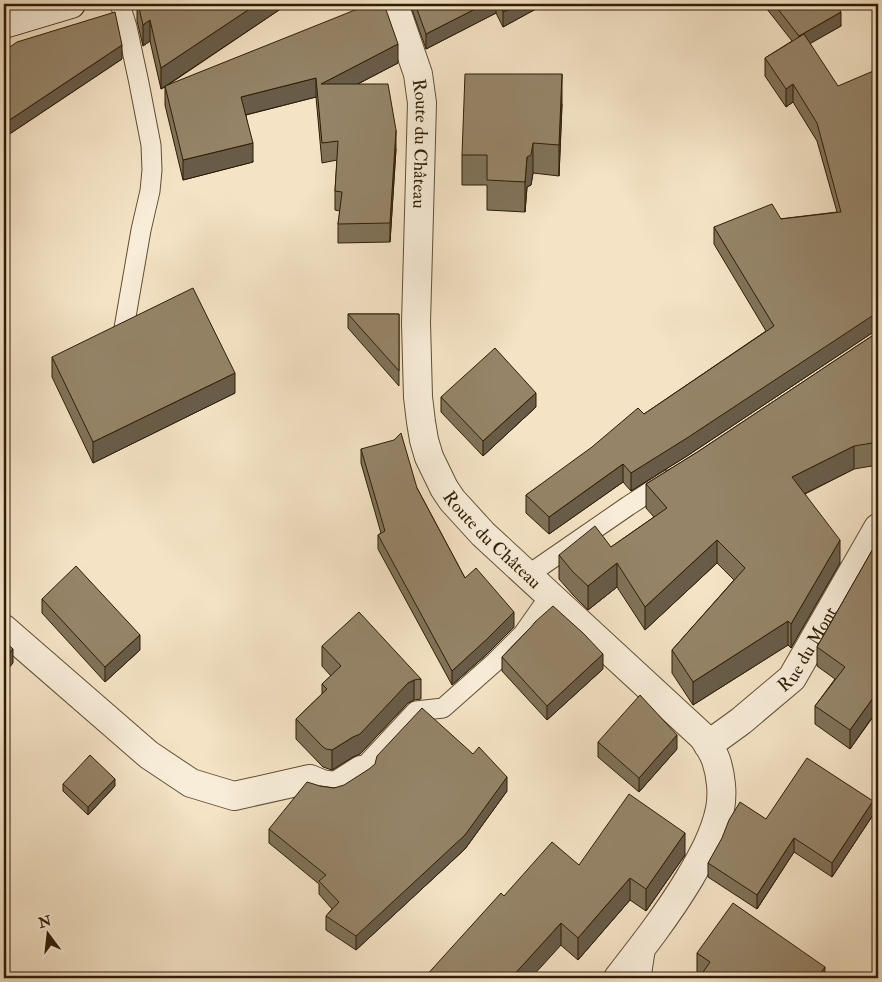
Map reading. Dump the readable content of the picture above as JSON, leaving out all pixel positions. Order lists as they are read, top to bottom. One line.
{"streets":{"street":["Route du Château","Rue du Mont"]},"crossings":[["Route du Château","Rue du Mont"]],"north":"top"}
